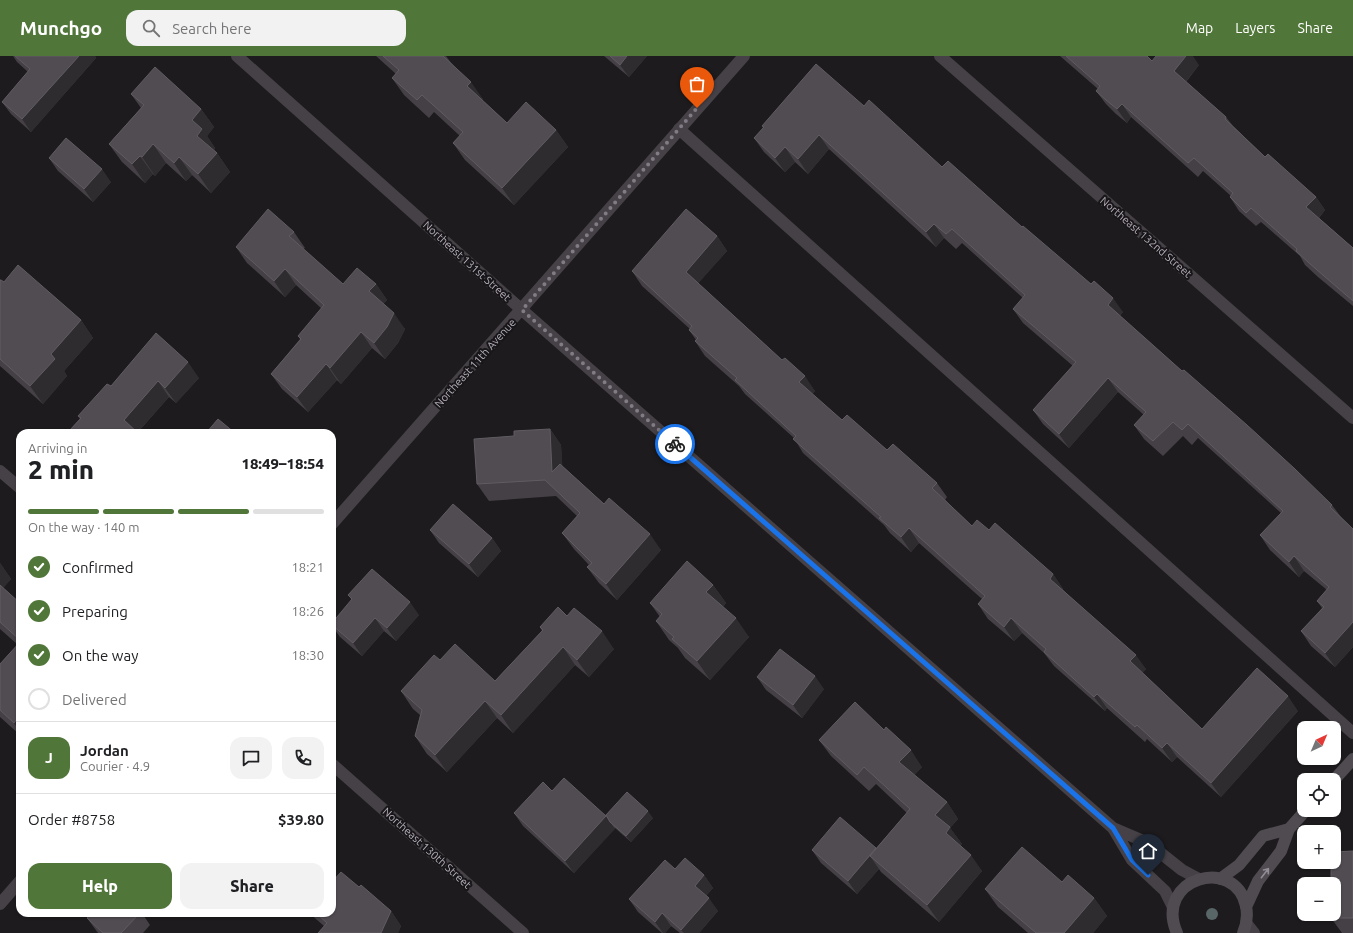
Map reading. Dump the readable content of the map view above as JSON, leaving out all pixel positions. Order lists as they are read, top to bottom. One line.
{"streets":{"street":["Northeast 132nd Street","Northeast 131st Street","Northeast 11th Avenue","Northeast 130th Street"]},"crossings":[["Northeast 131st Street","Northeast 11th Avenue"]],"north":"top right","page":{"header":"Munchgo","search":"Search here","nav":["Map","Layers","Share"],"heading":["2 min","Arriving in","18:49–18:54"],"panel":["Jordan","Courier · 4.9","Order #8758","$39.80"],"bar":"On the way · 140 m","list":[["Confirmed","18:21"],["Preparing","18:26"],["On the way","18:30"],"Delivered"],"map_buttons":["+","−"],"round":"J","buttons":["Help","Share"]}}
